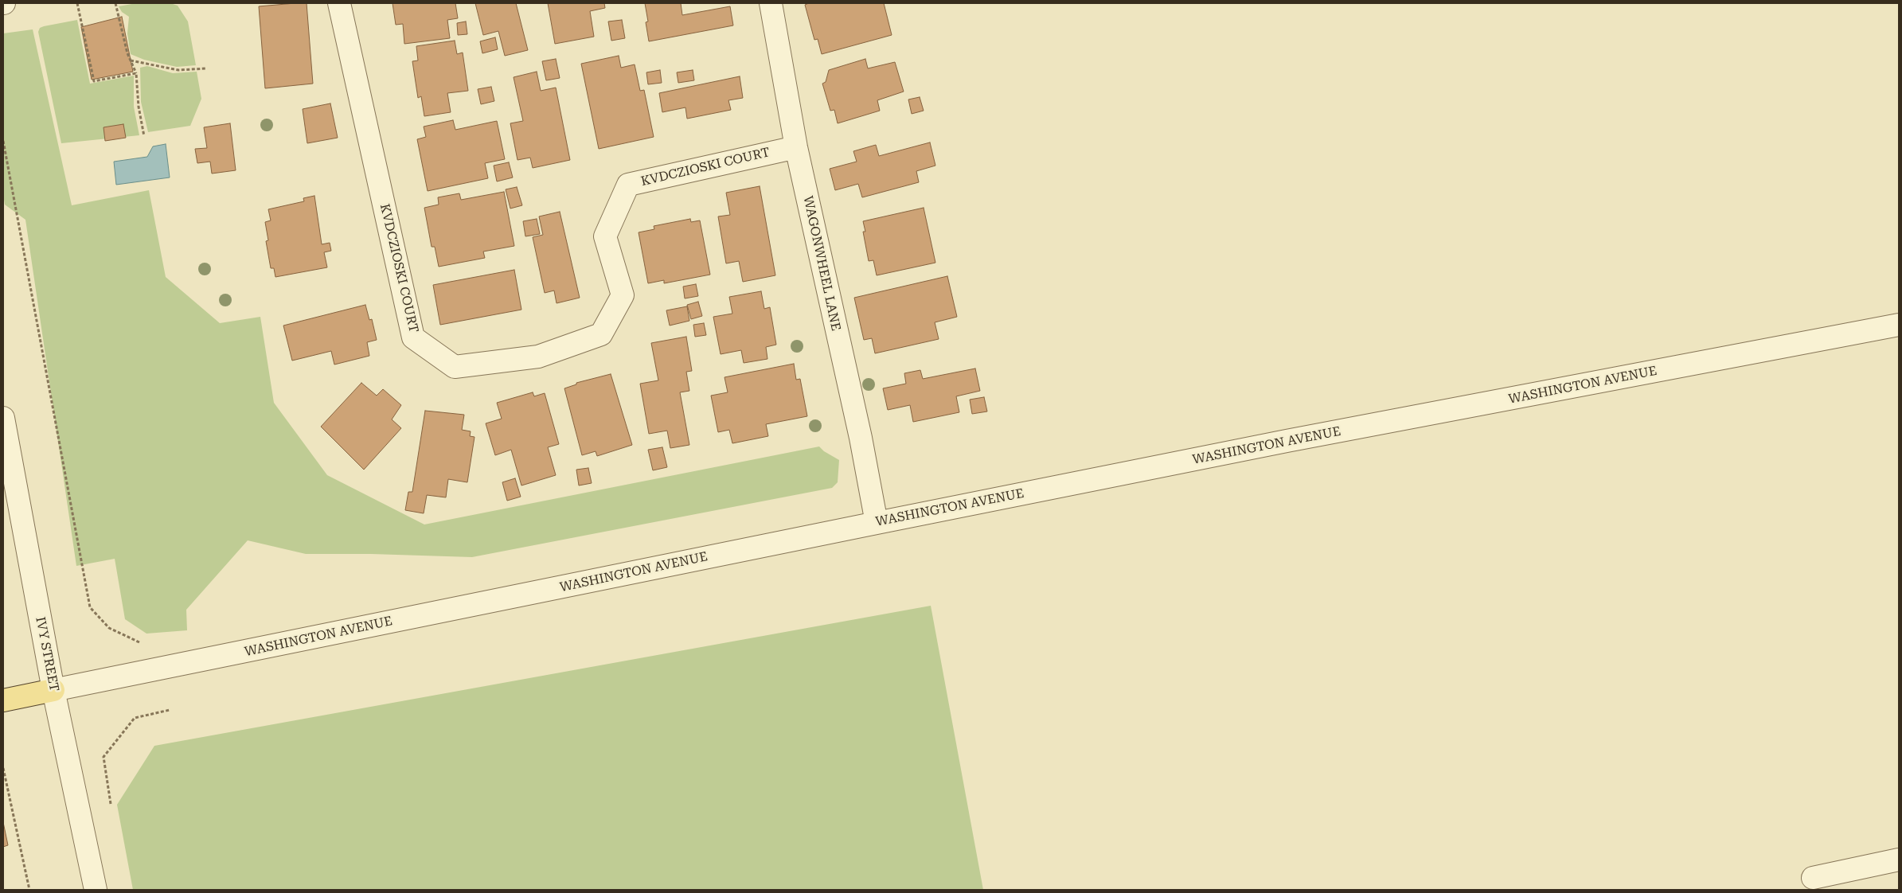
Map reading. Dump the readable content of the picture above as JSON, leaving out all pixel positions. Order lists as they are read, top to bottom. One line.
{"streets":{"main road":["WASHINGTON AVENUE"],"street":["KVDCZIOSKI COURT","WAGONWHEEL LANE","IVY STREET"]},"crossings":[["KVDCZIOSKI COURT","WAGONWHEEL LANE"],["WAGONWHEEL LANE","WASHINGTON AVENUE"],["WASHINGTON AVENUE","IVY STREET"]]}
